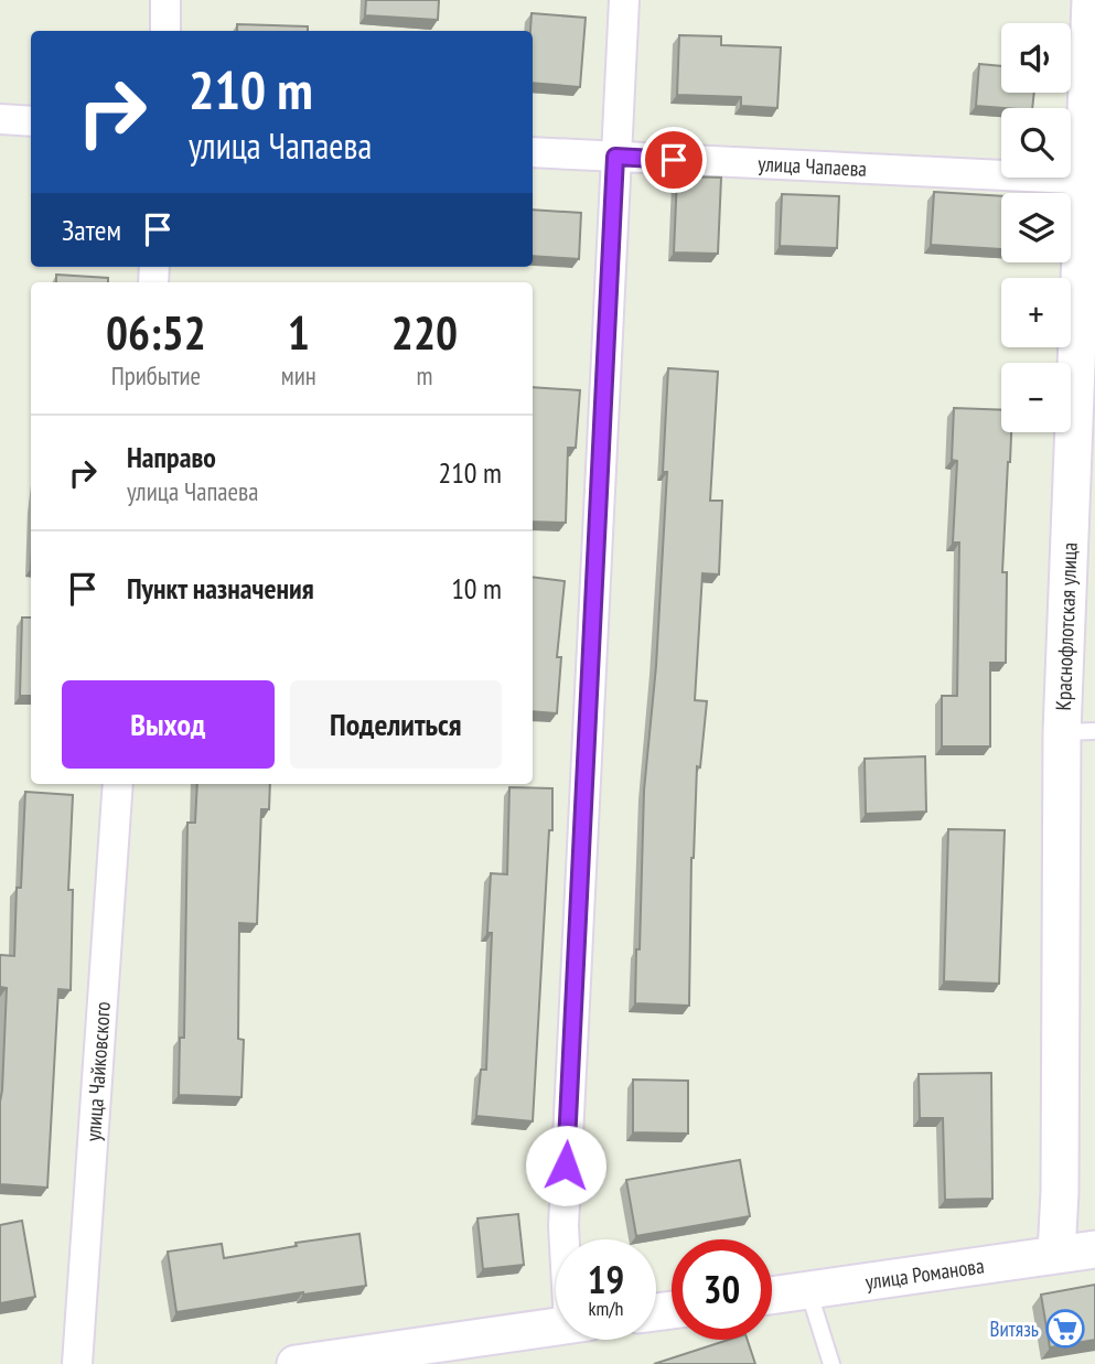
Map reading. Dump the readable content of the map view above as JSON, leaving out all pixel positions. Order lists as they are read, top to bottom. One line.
{"streets":{"street":["улица Чапаева","Краснофлотская улица","улица Чайковского","улица Романова"]},"crossings":[["улица Чапаева","Краснофлотская улица"],["Краснофлотская улица","улица Романова"]],"places":{"supermarket":["Витязь"]},"page":{"map_buttons":["+","−"],"turn":["210 m","улица Чапаева"],"then":"Затем","eta":["06:52","Прибытие","1","мин","220","m"],"list":[{"name":"Направо","note":"улица Чапаева","value":"210 m"},{"name":"Пункт назначения","value":"10 m"}],"buttons":["Выход","Поделиться"],"speed":"19 km/h","limit":"30"}}
